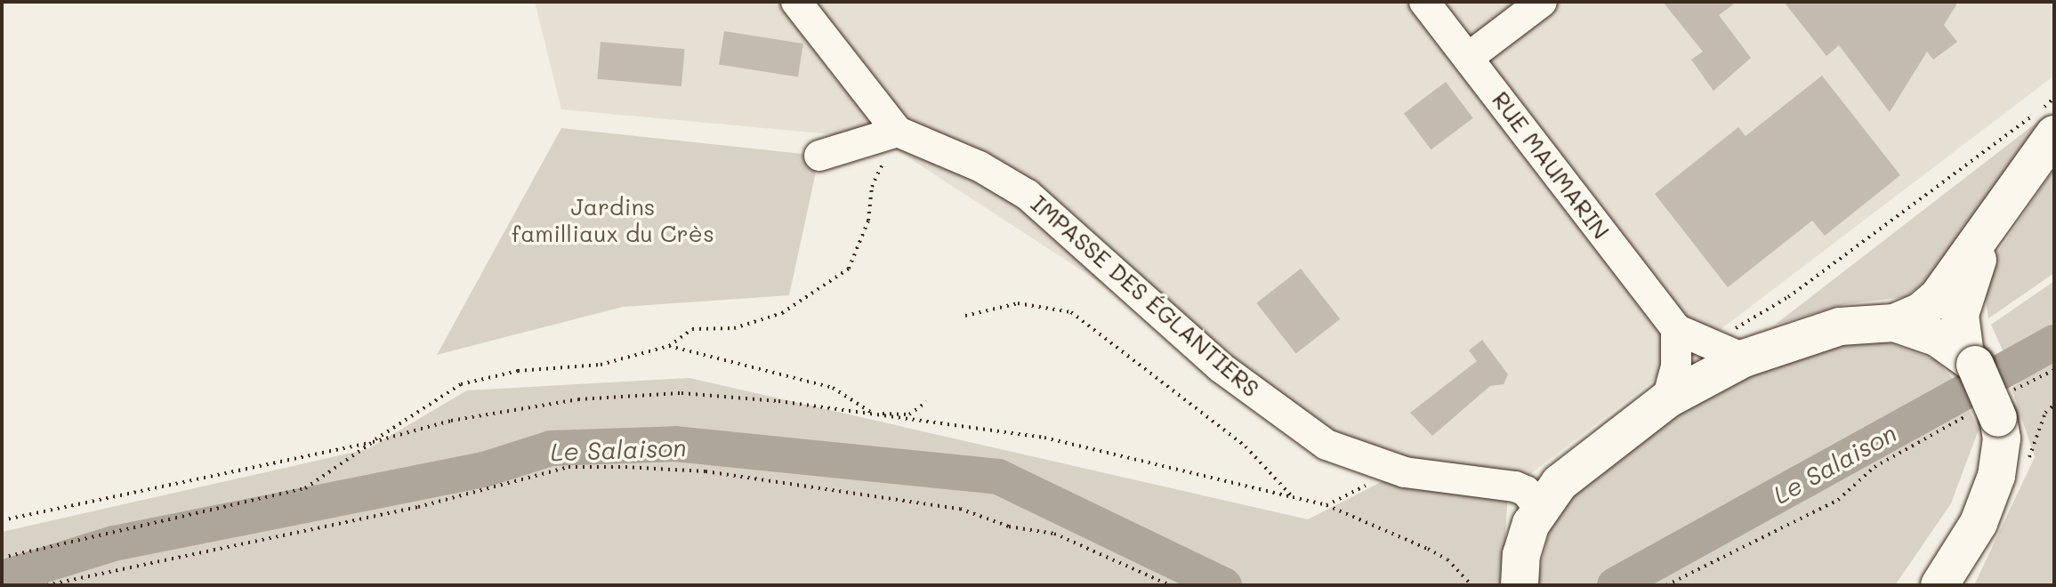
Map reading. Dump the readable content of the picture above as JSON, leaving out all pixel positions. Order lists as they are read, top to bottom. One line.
{"streets":{"street":["RUE MAUMARIN","IMPASSE DES ÉGLANTIERS"]},"water":["Le Salaison"],"parks":["Jardins familliaux du Crès"]}
